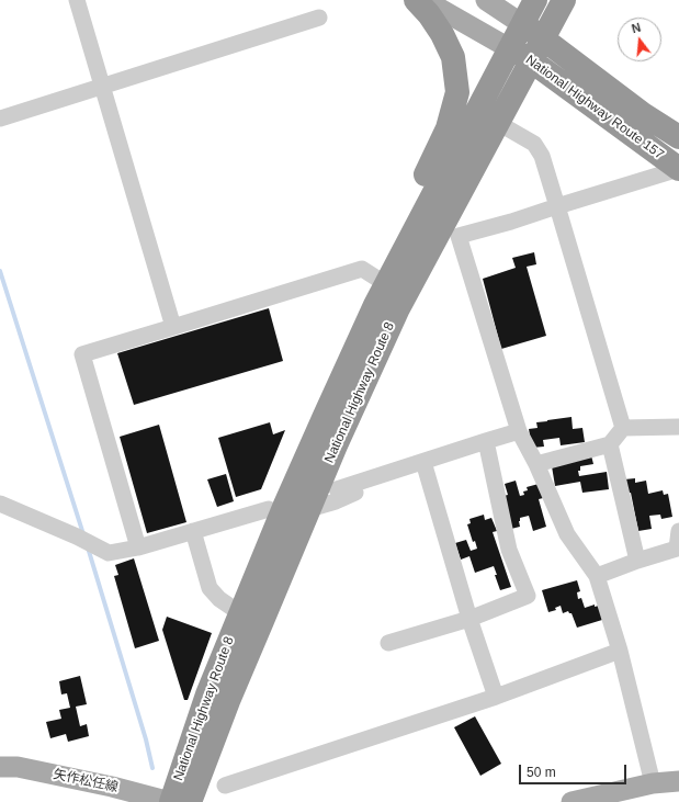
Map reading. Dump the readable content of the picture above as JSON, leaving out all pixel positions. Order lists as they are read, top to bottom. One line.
{"streets":{"highway":["National Highway Route 157","National Highway Route 8"],"main road":["矢作松任線"]},"crossings":[["National Highway Route 157","National Highway Route 8"],["National Highway Route 8","矢作松任線"]],"scale_bar":"50 m","north":"top"}
